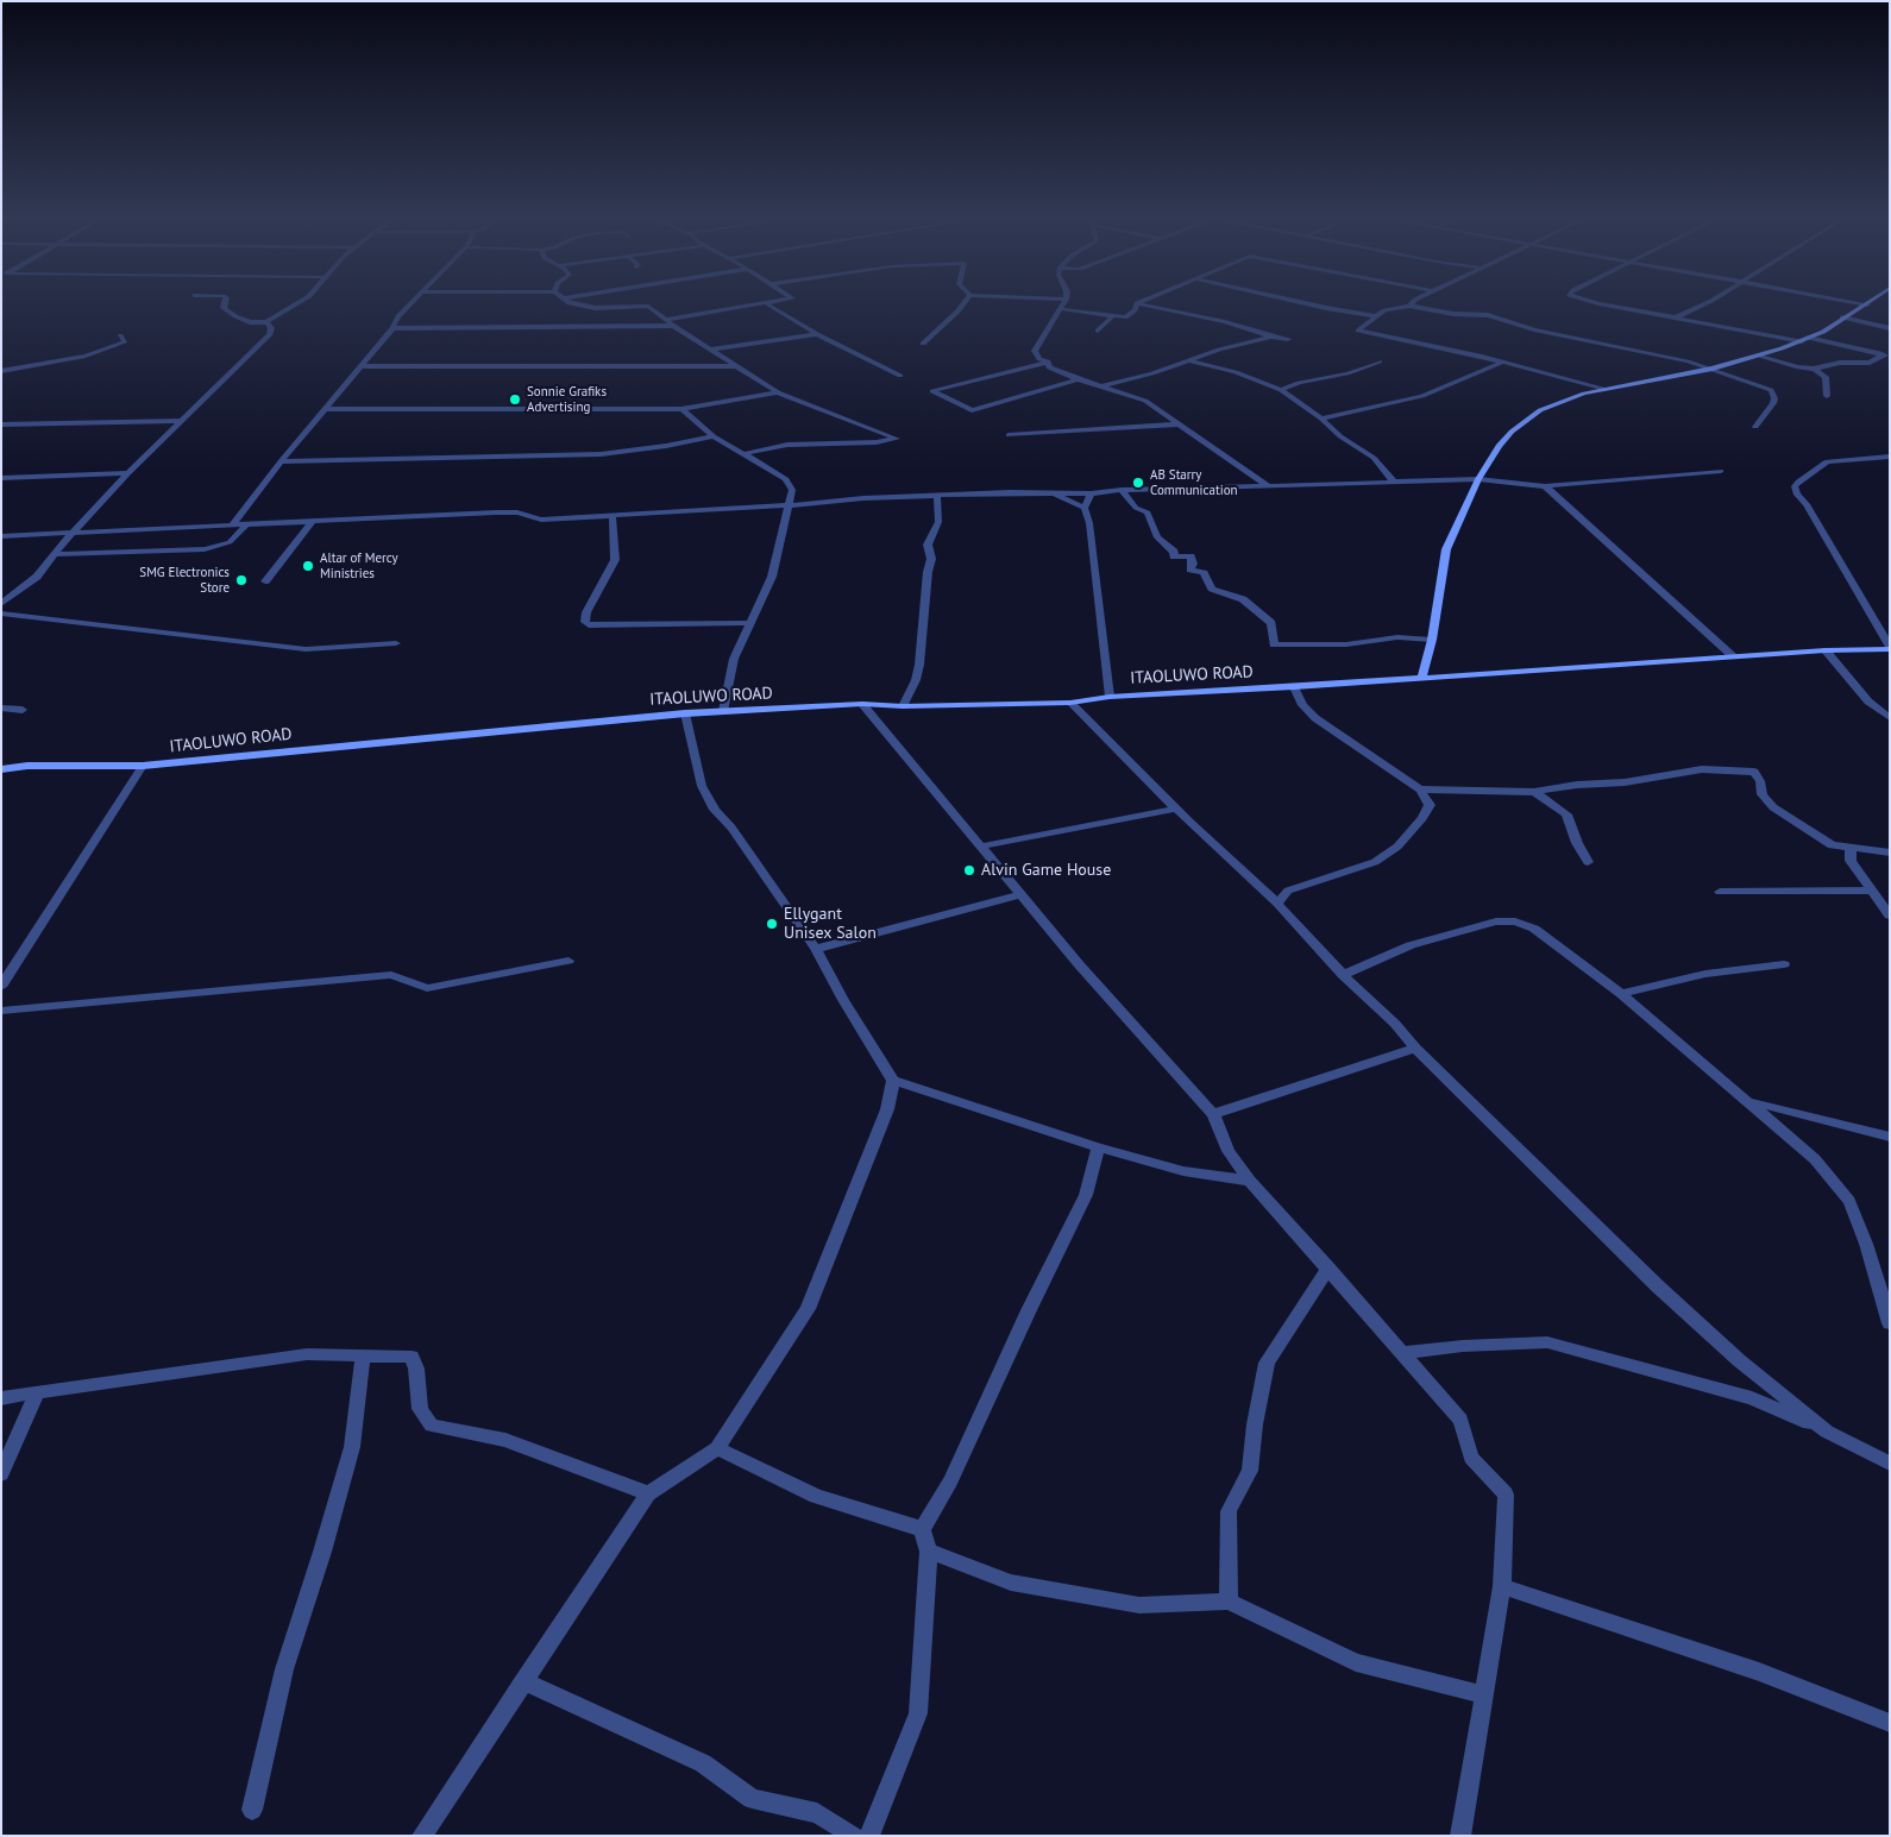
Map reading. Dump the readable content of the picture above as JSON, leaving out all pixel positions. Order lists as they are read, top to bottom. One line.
{"streets":{"street":["ITAOLUWO ROAD"]},"places":["Sonnie Grafiks Advertising","AB Starry Communication","Altar of Mercy Ministries","SMG Electronics Store","Alvin Game House","Ellygant Unisex Salon"]}
